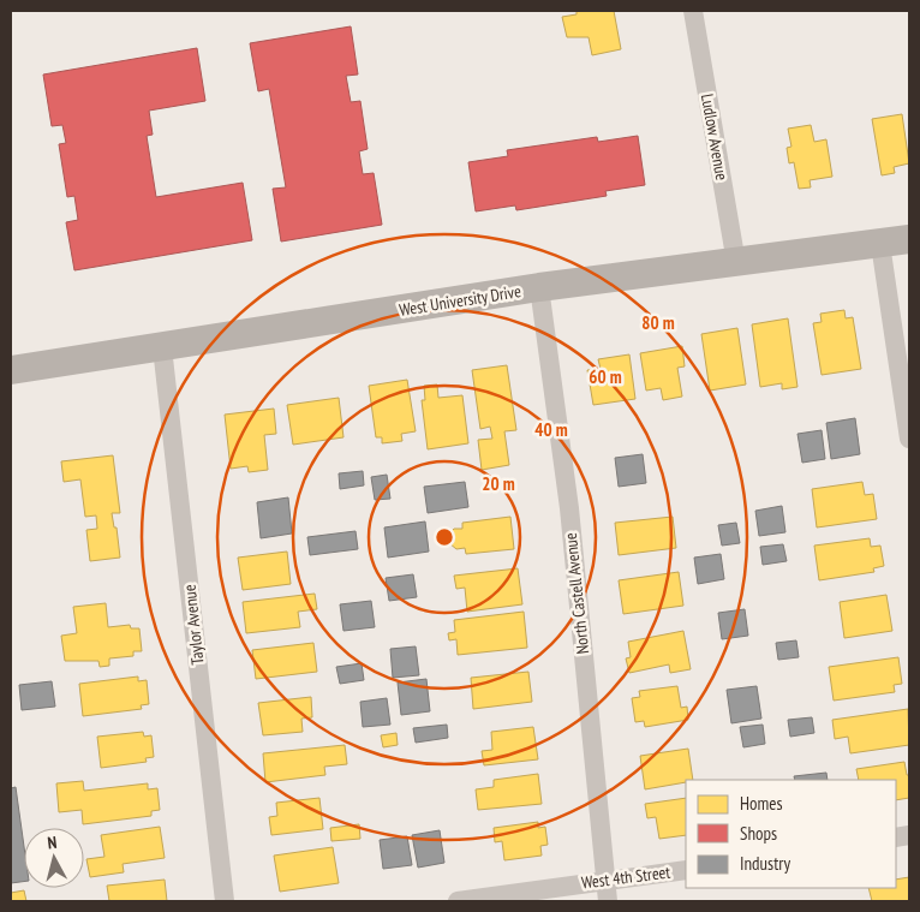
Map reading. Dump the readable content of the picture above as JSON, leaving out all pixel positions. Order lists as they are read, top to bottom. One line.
{"streets":{"main road":["West University Drive"],"street":["Ludlow Avenue","North Castell Avenue","Taylor Avenue","West 4th Street"]},"crossings":[["Ludlow Avenue","West University Drive"],["West University Drive","North Castell Avenue"],["West University Drive","Taylor Avenue"],["North Castell Avenue","West 4th Street"]],"legend":["Homes","Shops","Industry"],"north":"top","rings":["80 m","60 m","40 m","20 m"]}
